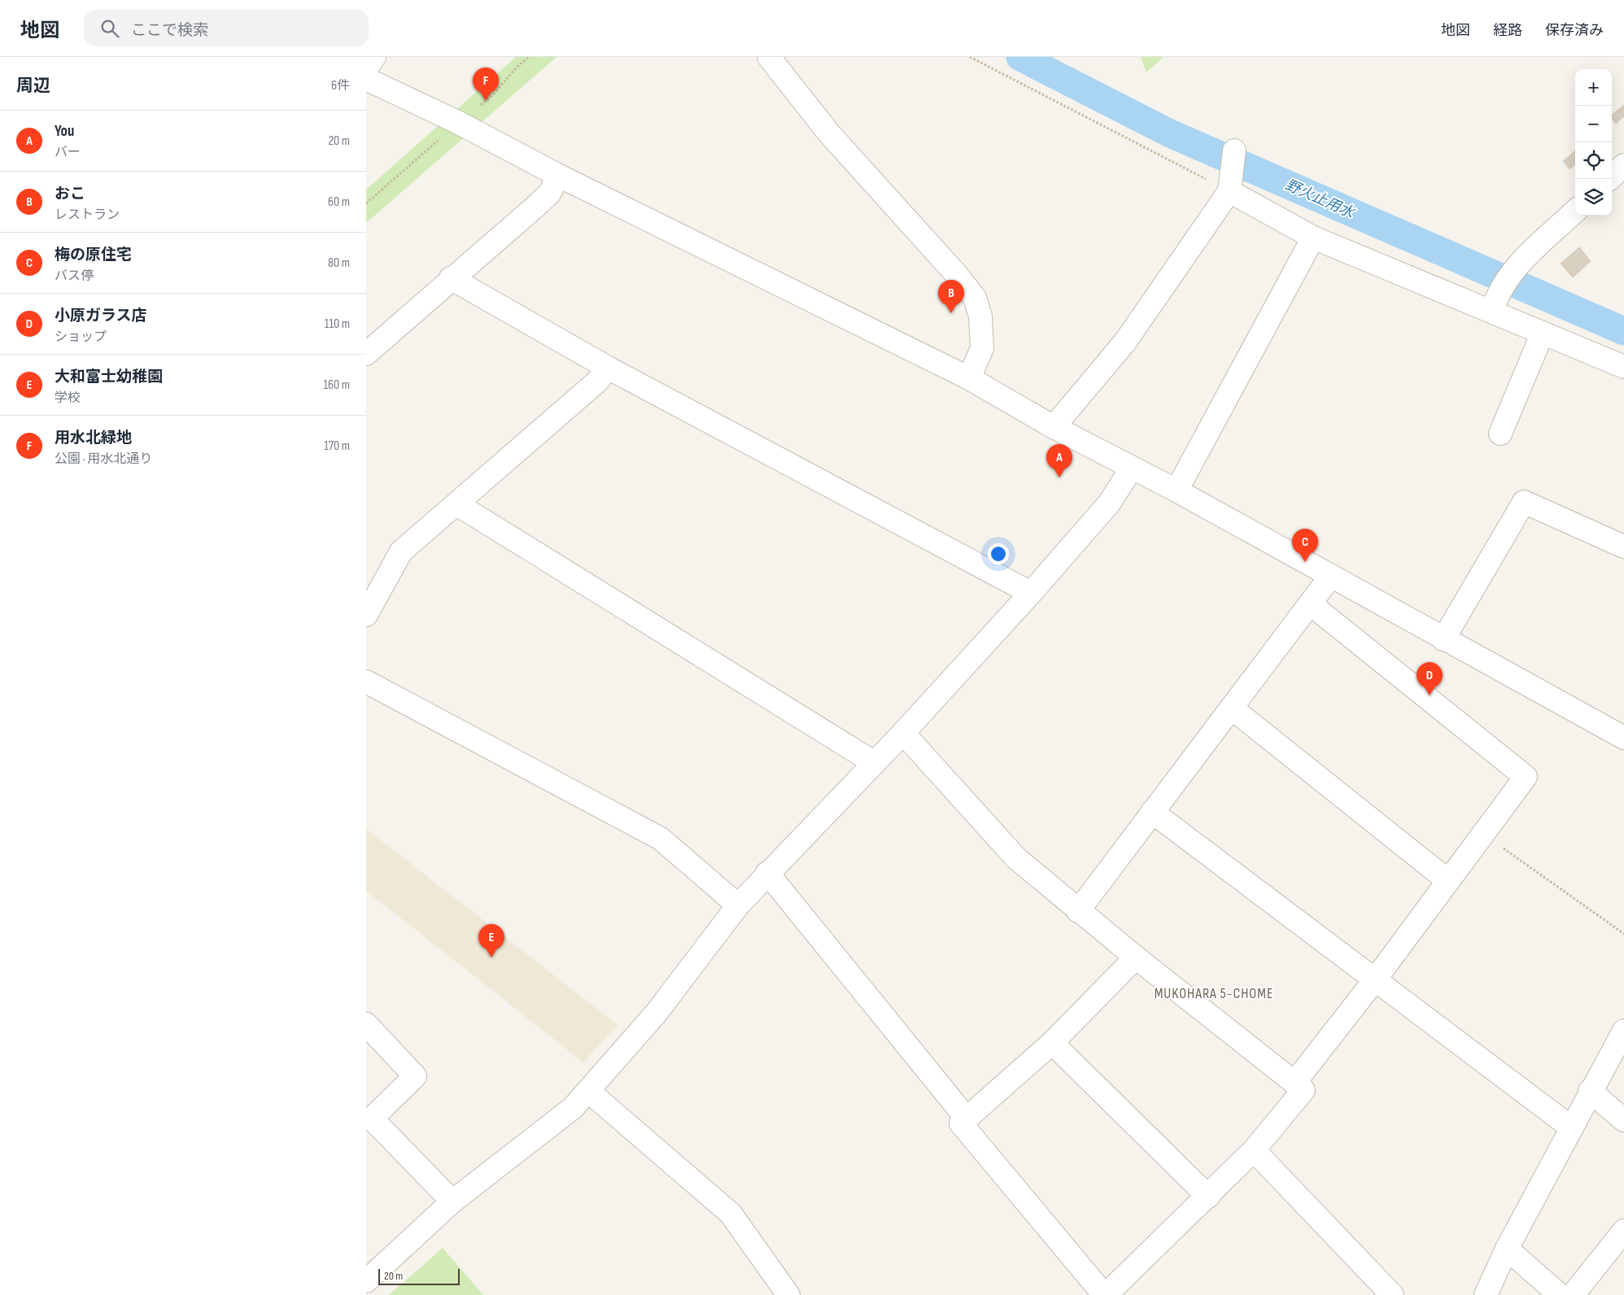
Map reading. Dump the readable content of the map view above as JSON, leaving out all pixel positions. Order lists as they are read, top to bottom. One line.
{"districts":["MUKOHARA 5-CHOME"],"water":["野火止用水"],"scale_bar":"20 m","page":{"header":"地図","search":"ここで検索","nav":["地図","経路","保存済み"],"heading":["周辺","6件"],"pins":["F","B","A","C","D","E"],"map_buttons":["+","−"],"list":[{"mark":"A","name":"You","note":"バー","value":"20 m"},{"mark":"B","name":"おこ","note":"レストラン","value":"60 m"},{"mark":"C","name":"梅の原住宅","note":"バス停","value":"80 m"},{"mark":"D","name":"小原ガラス店","note":"ショップ","value":"110 m"},{"mark":"E","name":"大和富士幼稚園","note":"学校","value":"160 m"},{"mark":"F","name":"用水北緑地","note":"公園 · 用水北通り","value":"170 m"}],"scale":"20 m"}}
